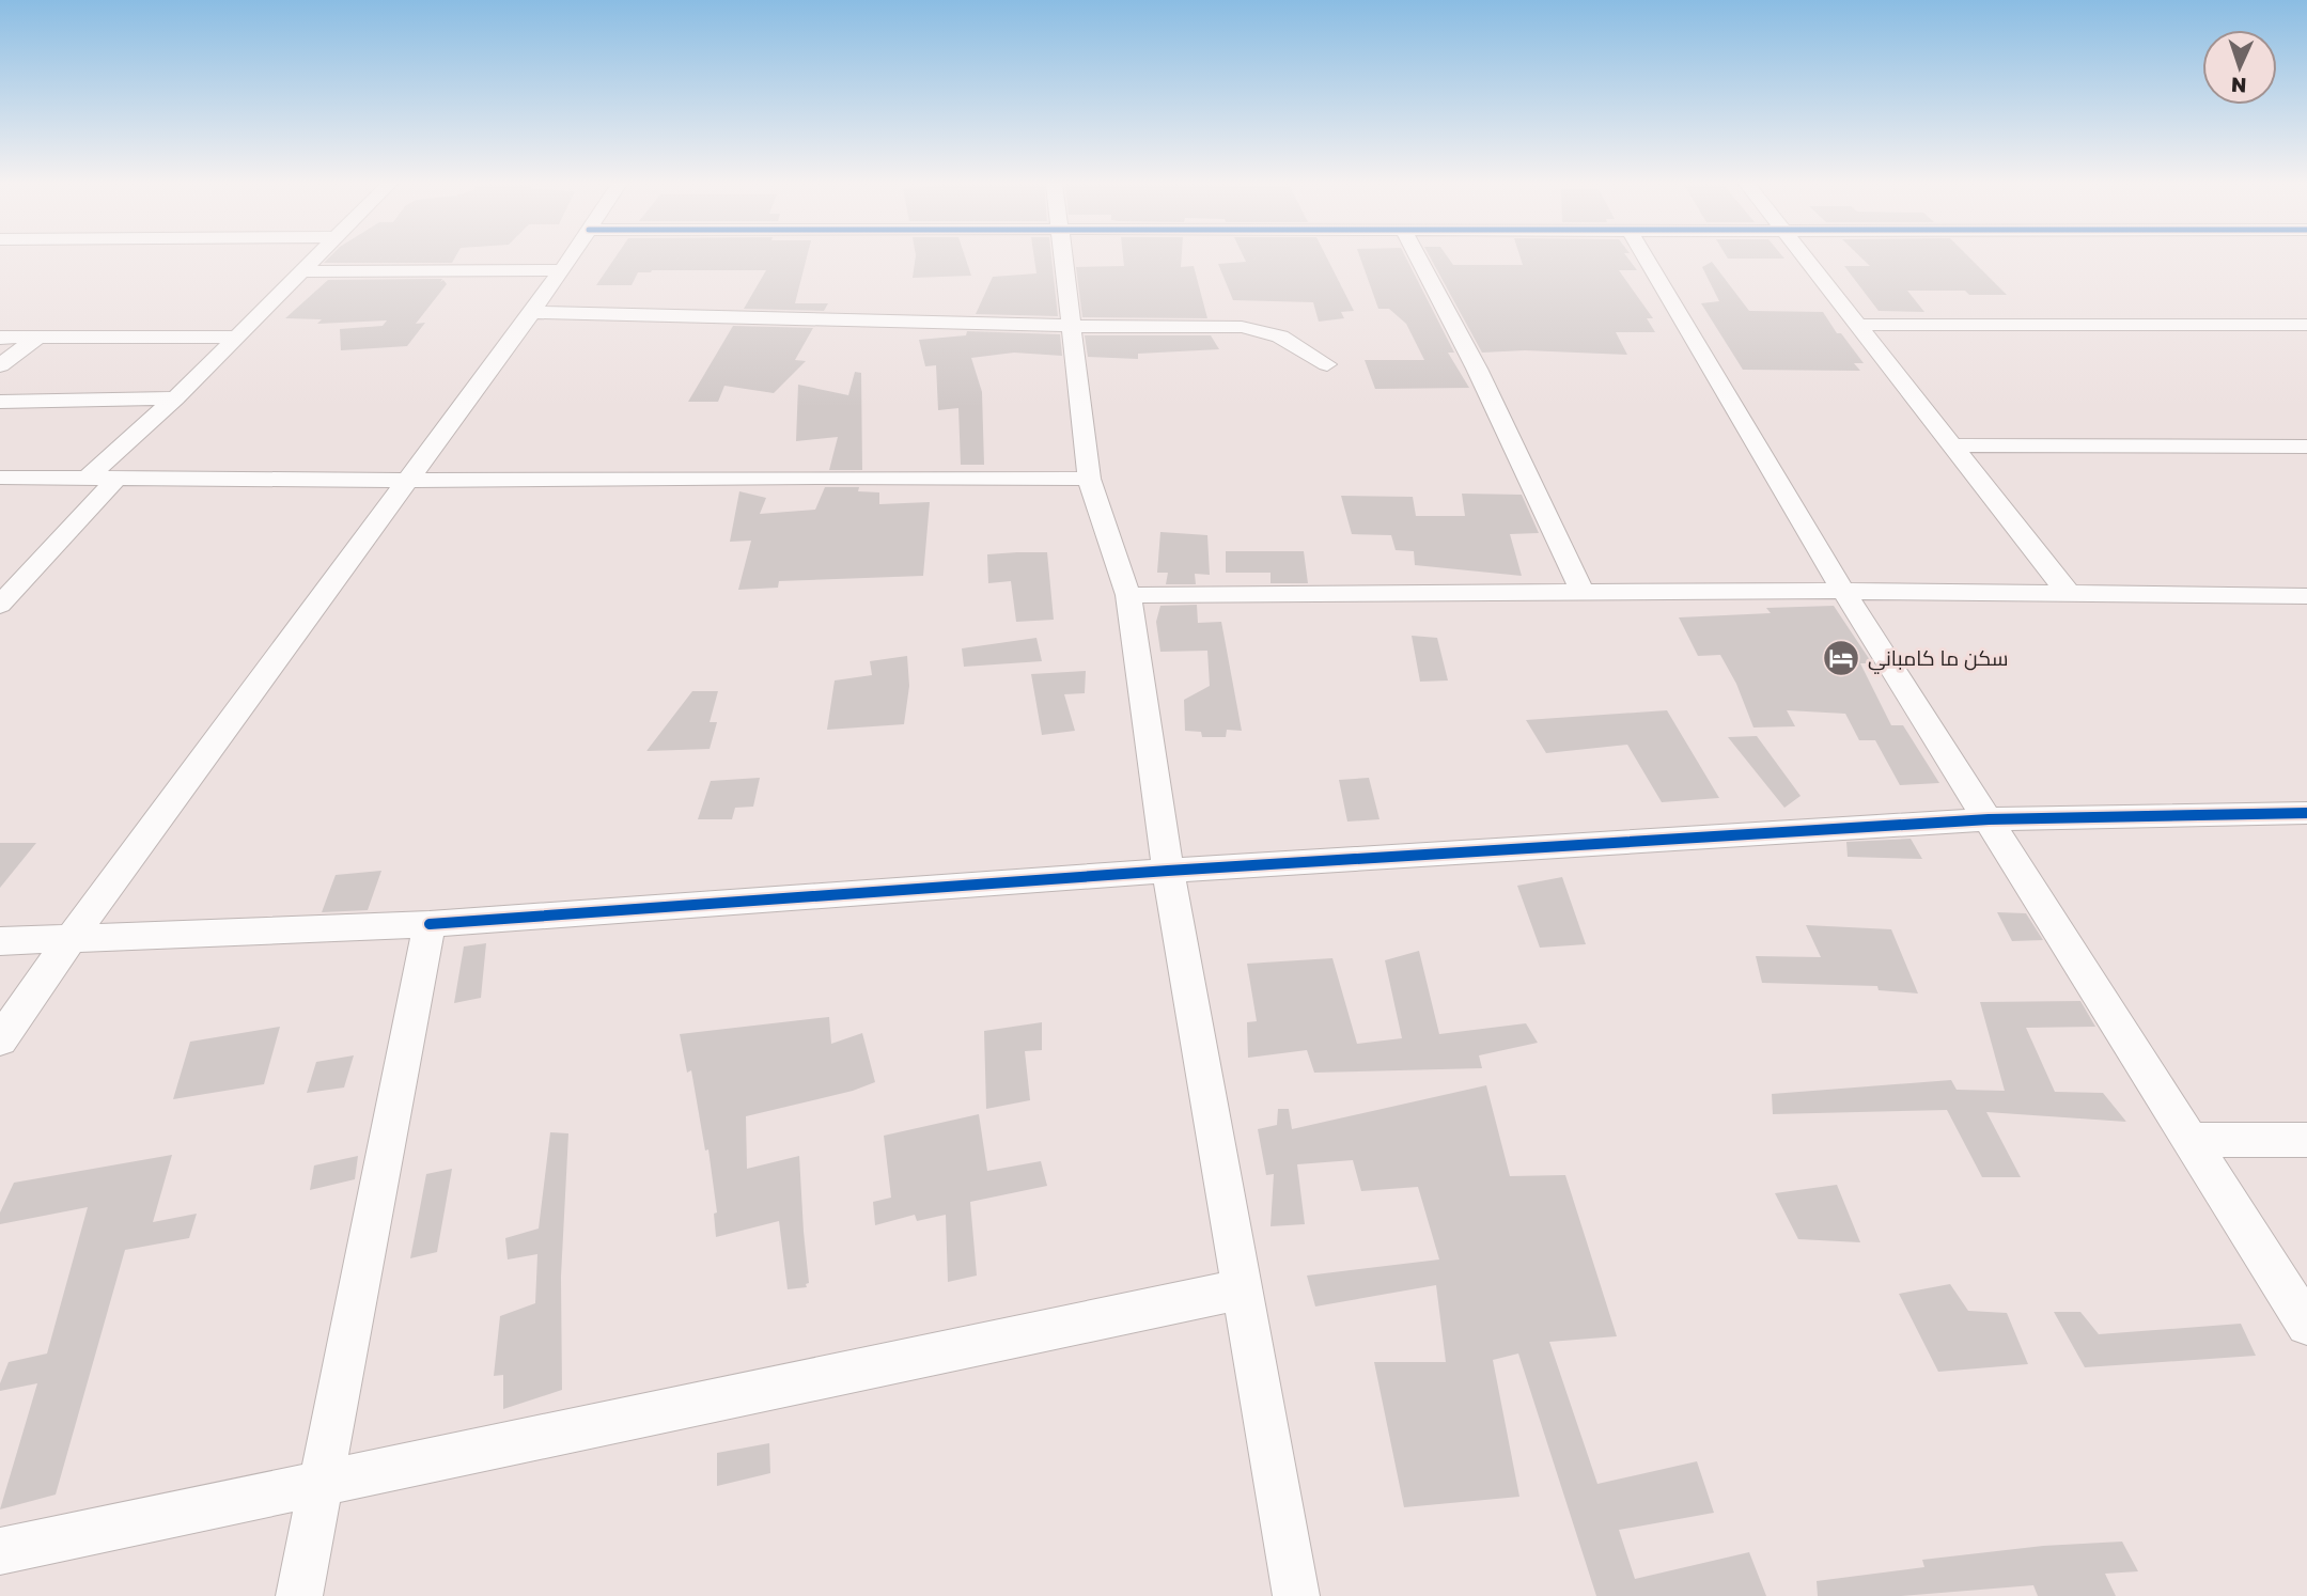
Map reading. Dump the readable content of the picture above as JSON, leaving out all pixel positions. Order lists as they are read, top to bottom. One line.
{"places":{"hotel":["سكن ما كامباني"]},"north":"bottom"}
